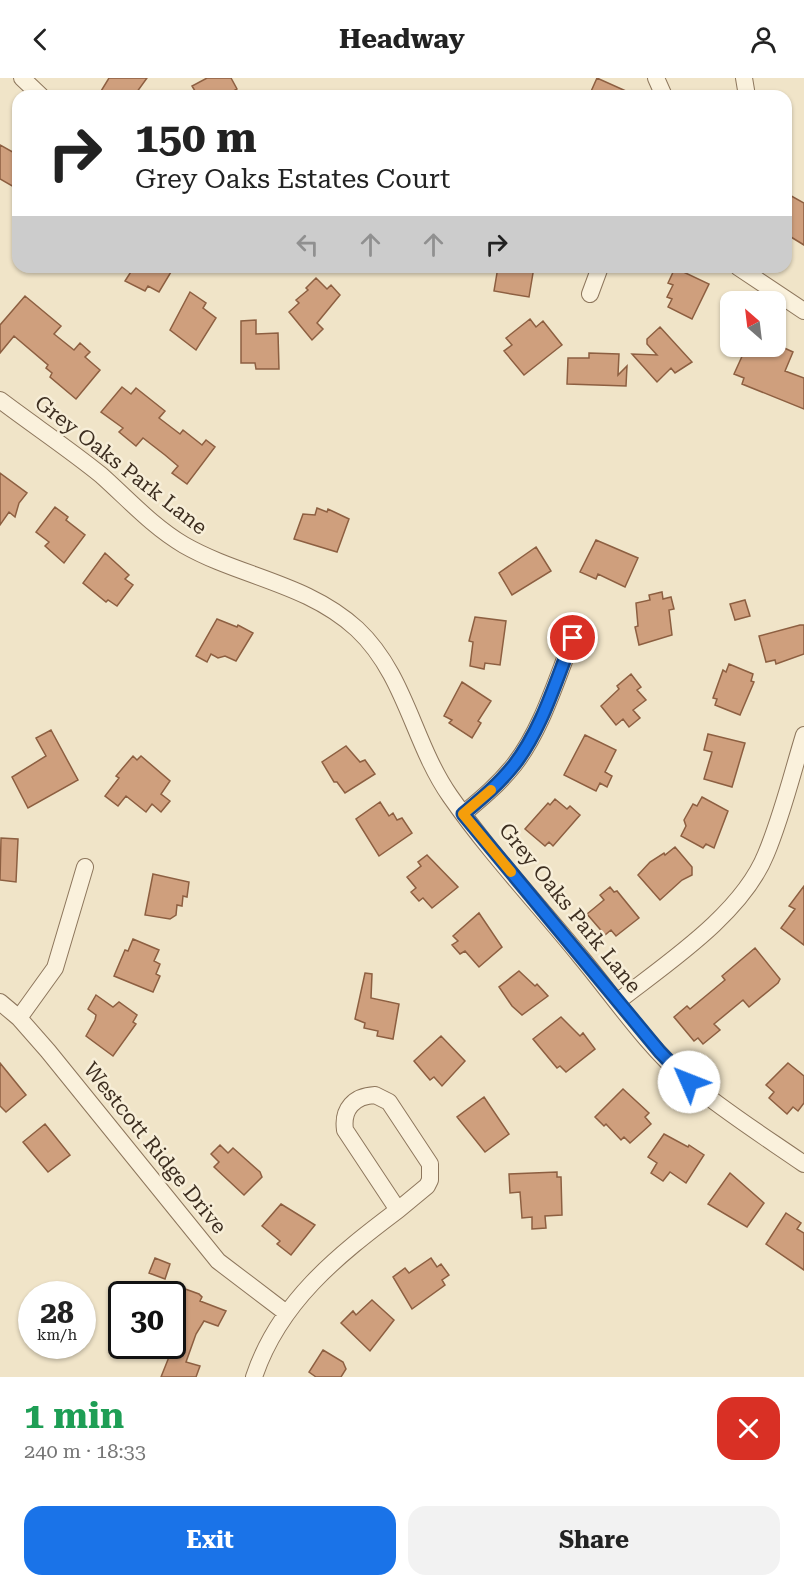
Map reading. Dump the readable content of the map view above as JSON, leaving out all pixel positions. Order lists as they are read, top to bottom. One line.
{"streets":{"street":["Grey Oaks Park Lane","Westcott Ridge Drive"]},"north":"top left","page":{"header":"Headway","turn":["150 m","Grey Oaks Estates Court"],"speed":"28 km/h","limit":"30","heading":["1 min","240 m · 18:33"],"buttons":["Exit","Share"]}}
